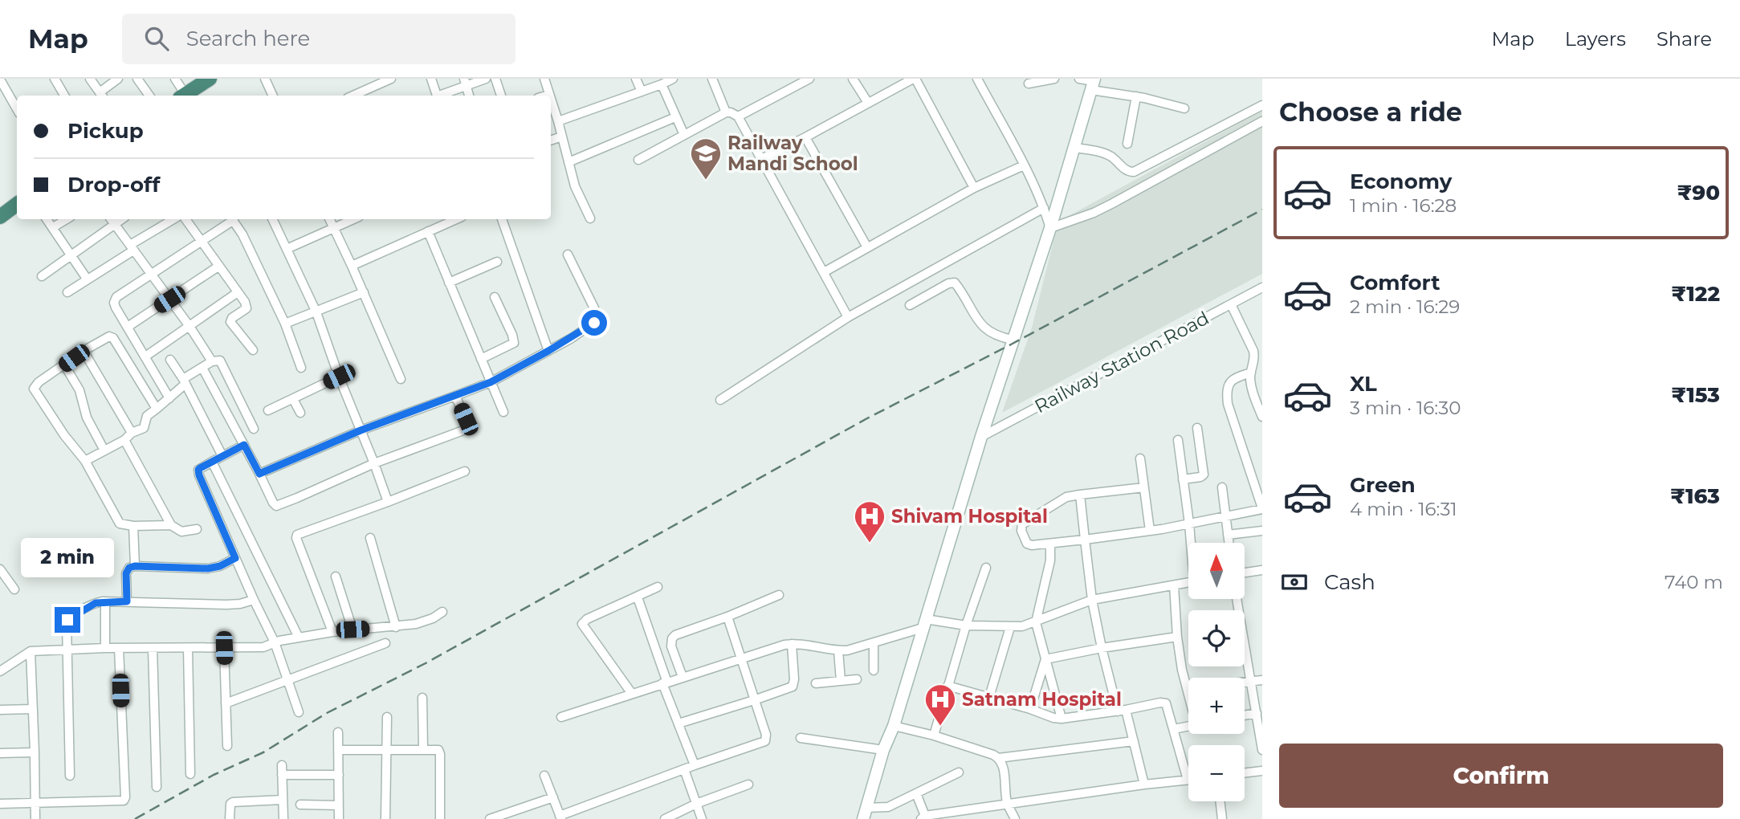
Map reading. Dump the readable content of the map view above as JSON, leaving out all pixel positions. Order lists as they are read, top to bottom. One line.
{"streets":{"street":["Railway Station Road"]},"places":{"school or university":["Railway Mandi School"],"hospital":["Shivam Hospital","Satnam Hospital"]},"north":"top","page":{"header":"Map","search":"Search here","nav":["Map","Layers","Share"],"heading":"Choose a ride","banner":["Pickup","Drop-off"],"list":[{"name":"Economy","note":"1 min · 16:28","value":"₹90"},{"name":"Comfort","note":"2 min · 16:29","value":"₹122"},{"name":"XL","note":"3 min · 16:30","value":"₹153"},{"name":"Green","note":"4 min · 16:31","value":"₹163"}],"bubble":"2 min","map_buttons":["+","−"],"pay":["Cash","740 m"],"buttons":"Confirm"}}
